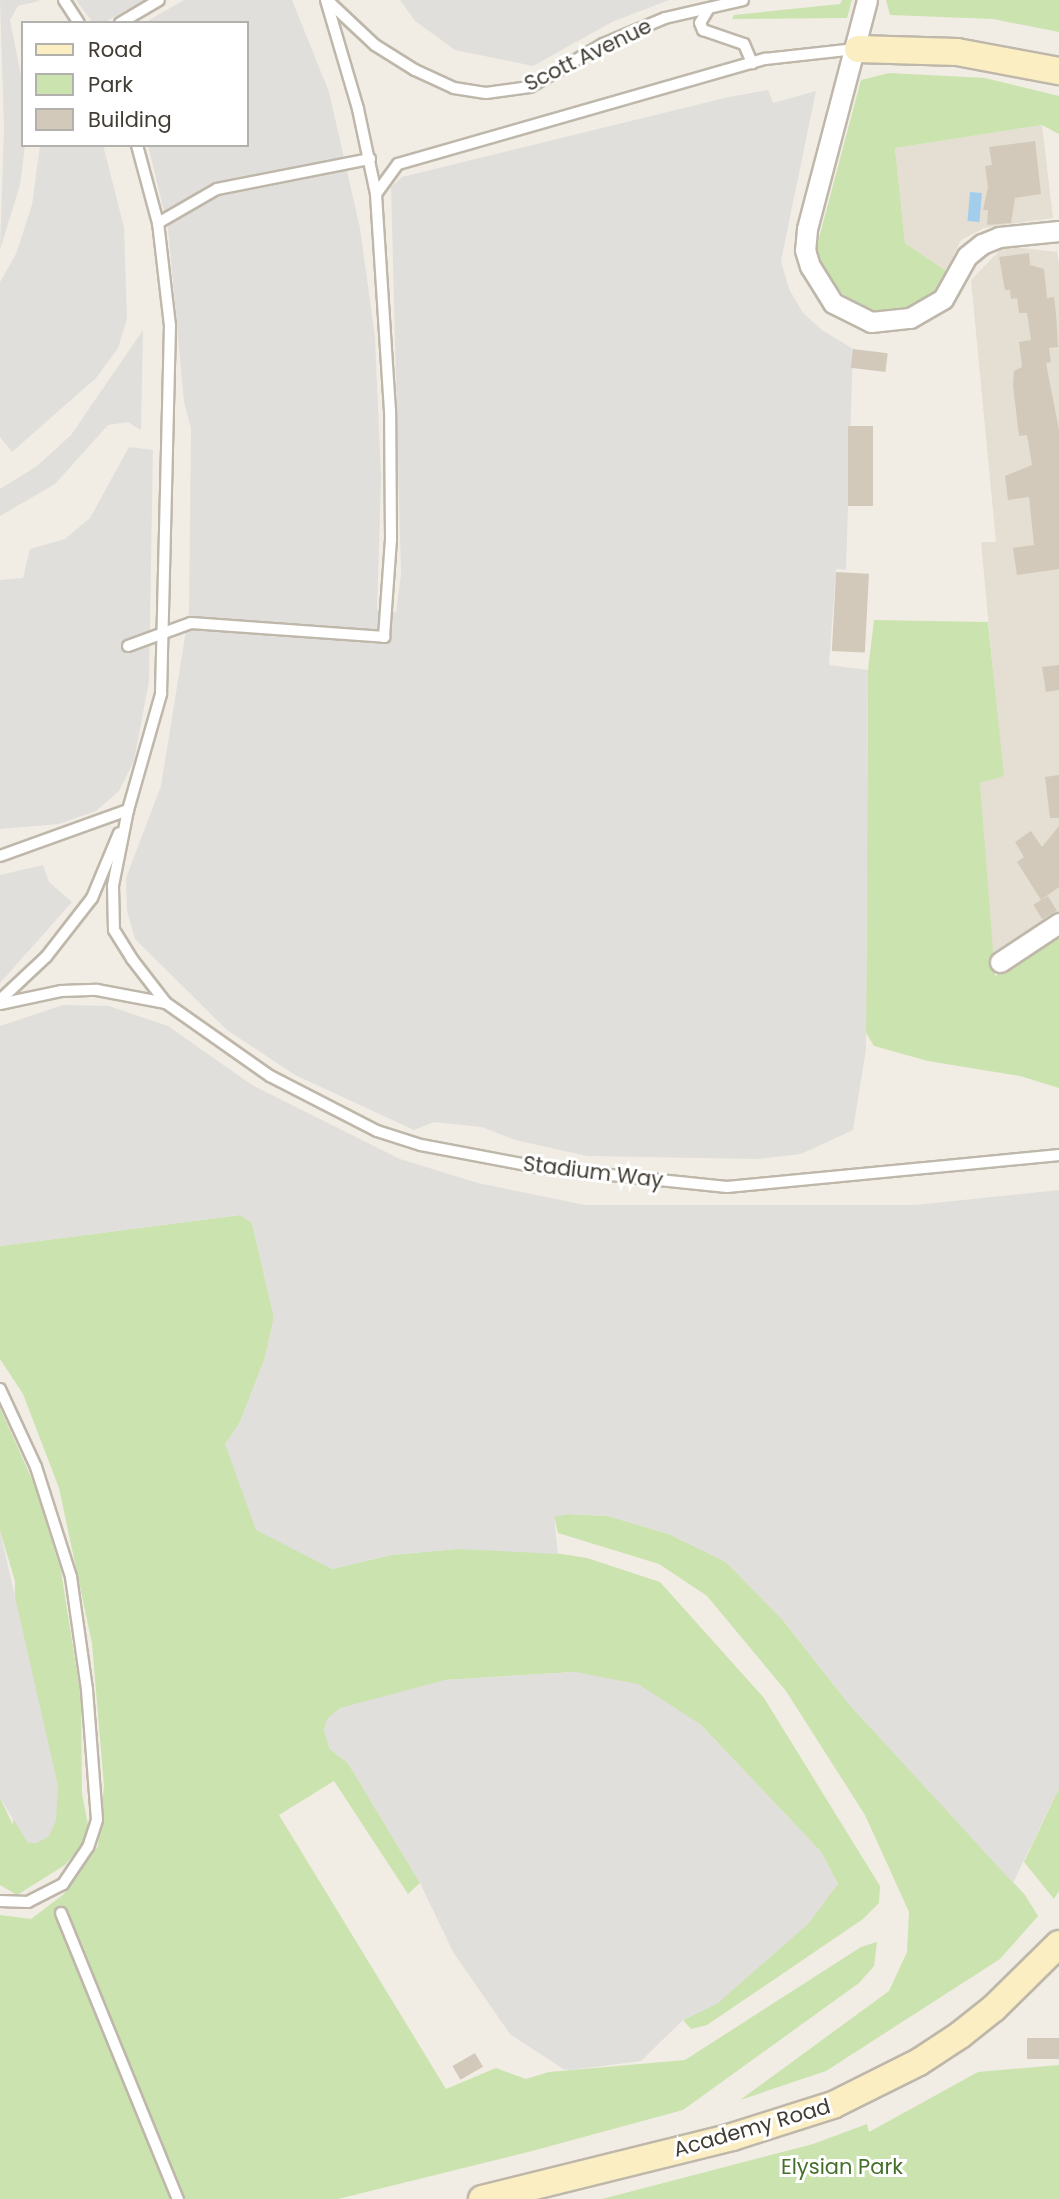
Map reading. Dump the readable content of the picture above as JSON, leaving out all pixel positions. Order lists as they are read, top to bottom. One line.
{"streets":{"main road":["Academy Road"],"lane":["Scott Avenue","Stadium Way"]},"parks":["Elysian Park"],"legend":["Road","Park","Building"]}
